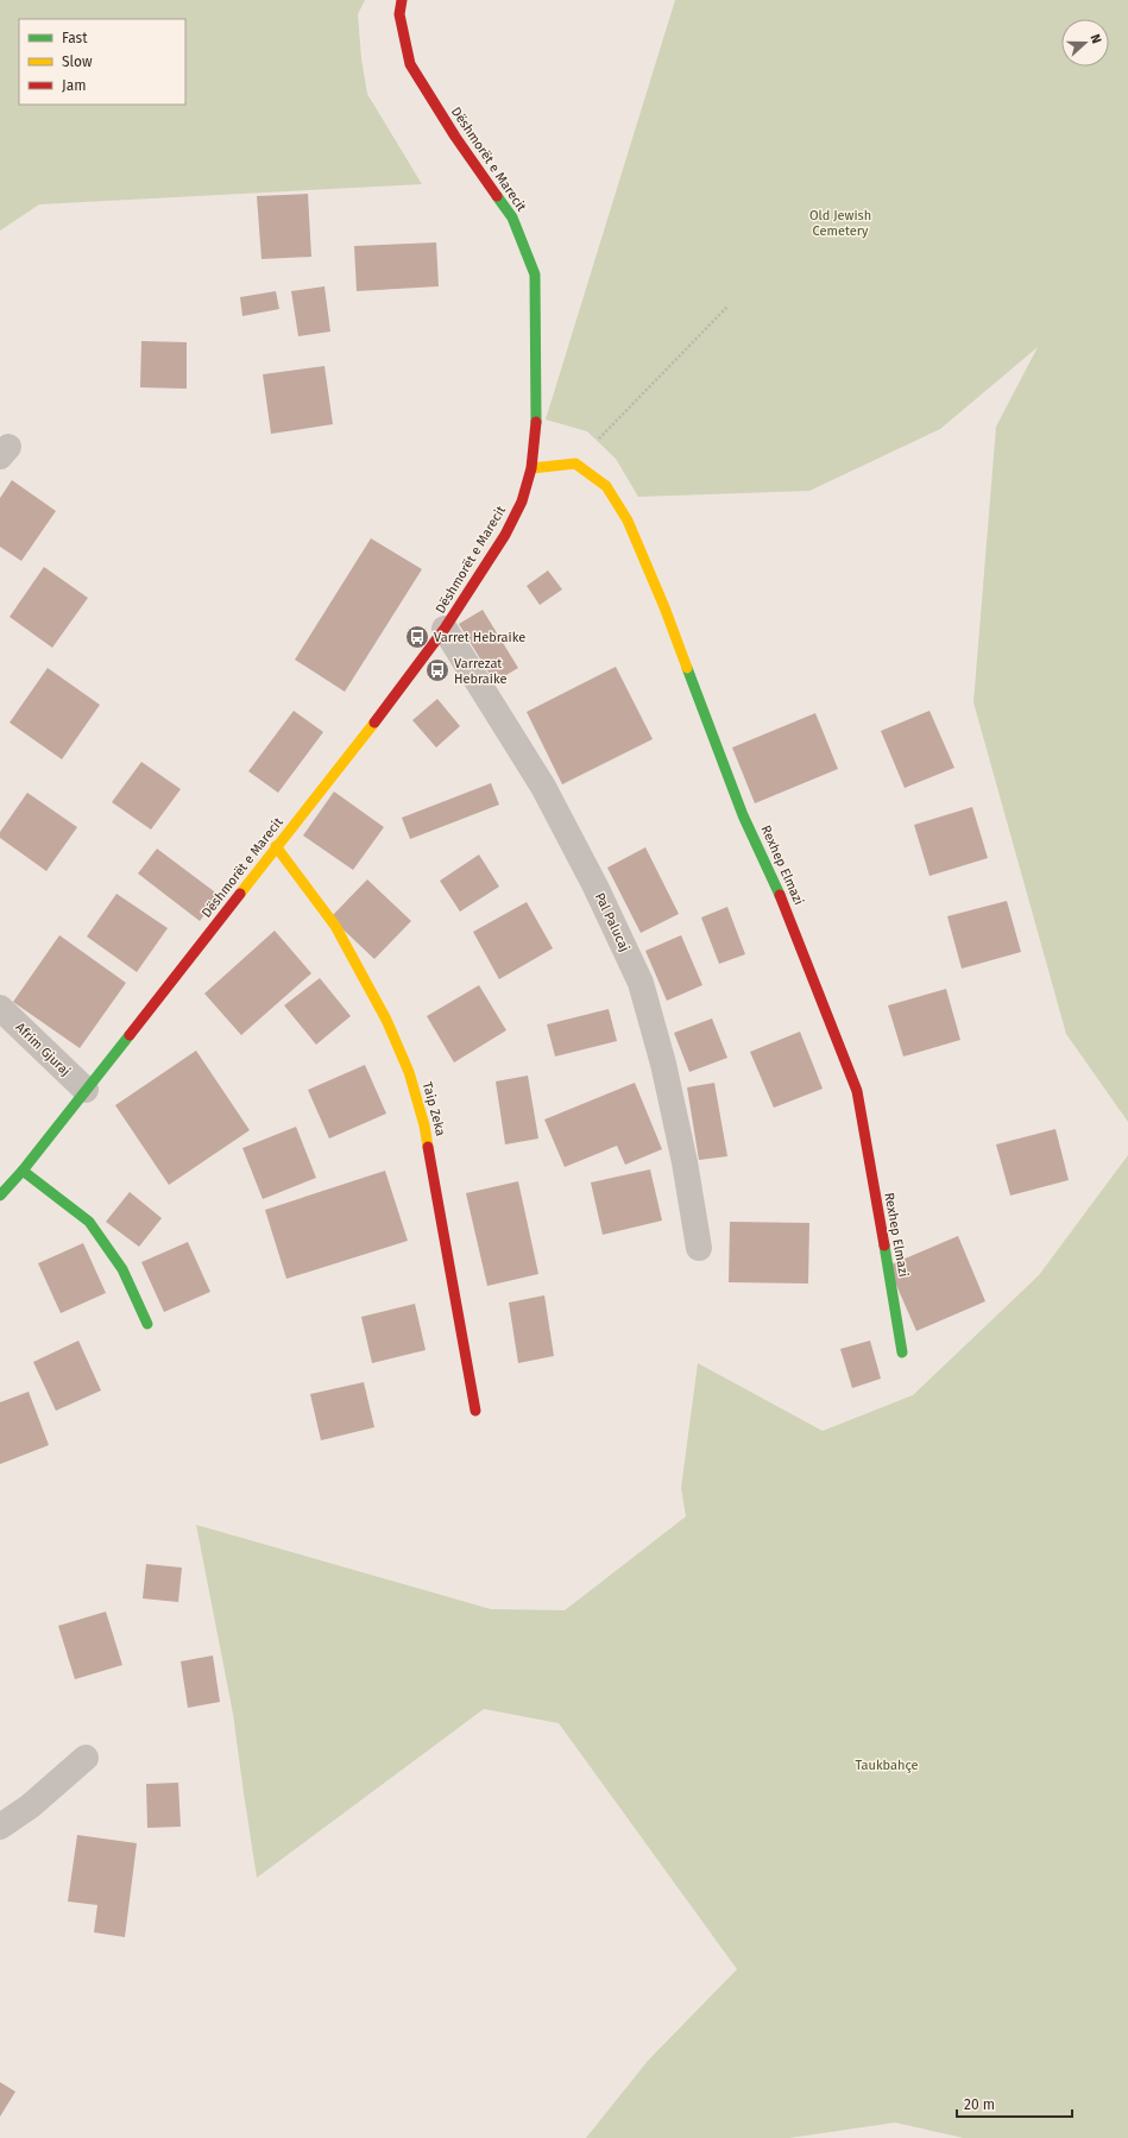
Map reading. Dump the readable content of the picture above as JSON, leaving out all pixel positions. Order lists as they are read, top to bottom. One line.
{"streets":{"street":["Dëshmorët e Marecit","Rexhep Elmazi","Pal Palucaj","Afrim Gjuraj","Taip Zeka"]},"crossings":[["Dëshmorët e Marecit","Pal Palucaj"],["Dëshmorët e Marecit","Afrim Gjuraj"],["Dëshmorët e Marecit","Taip Zeka"]],"parks":["Old Jewish Cemetery","Taukbahçe"],"places":{"bus stop":["Varret Hebraike","Varrezat Hebraike"]},"legend":["Fast","Slow","Jam"],"scale_bar":"20 m","north":"right"}
